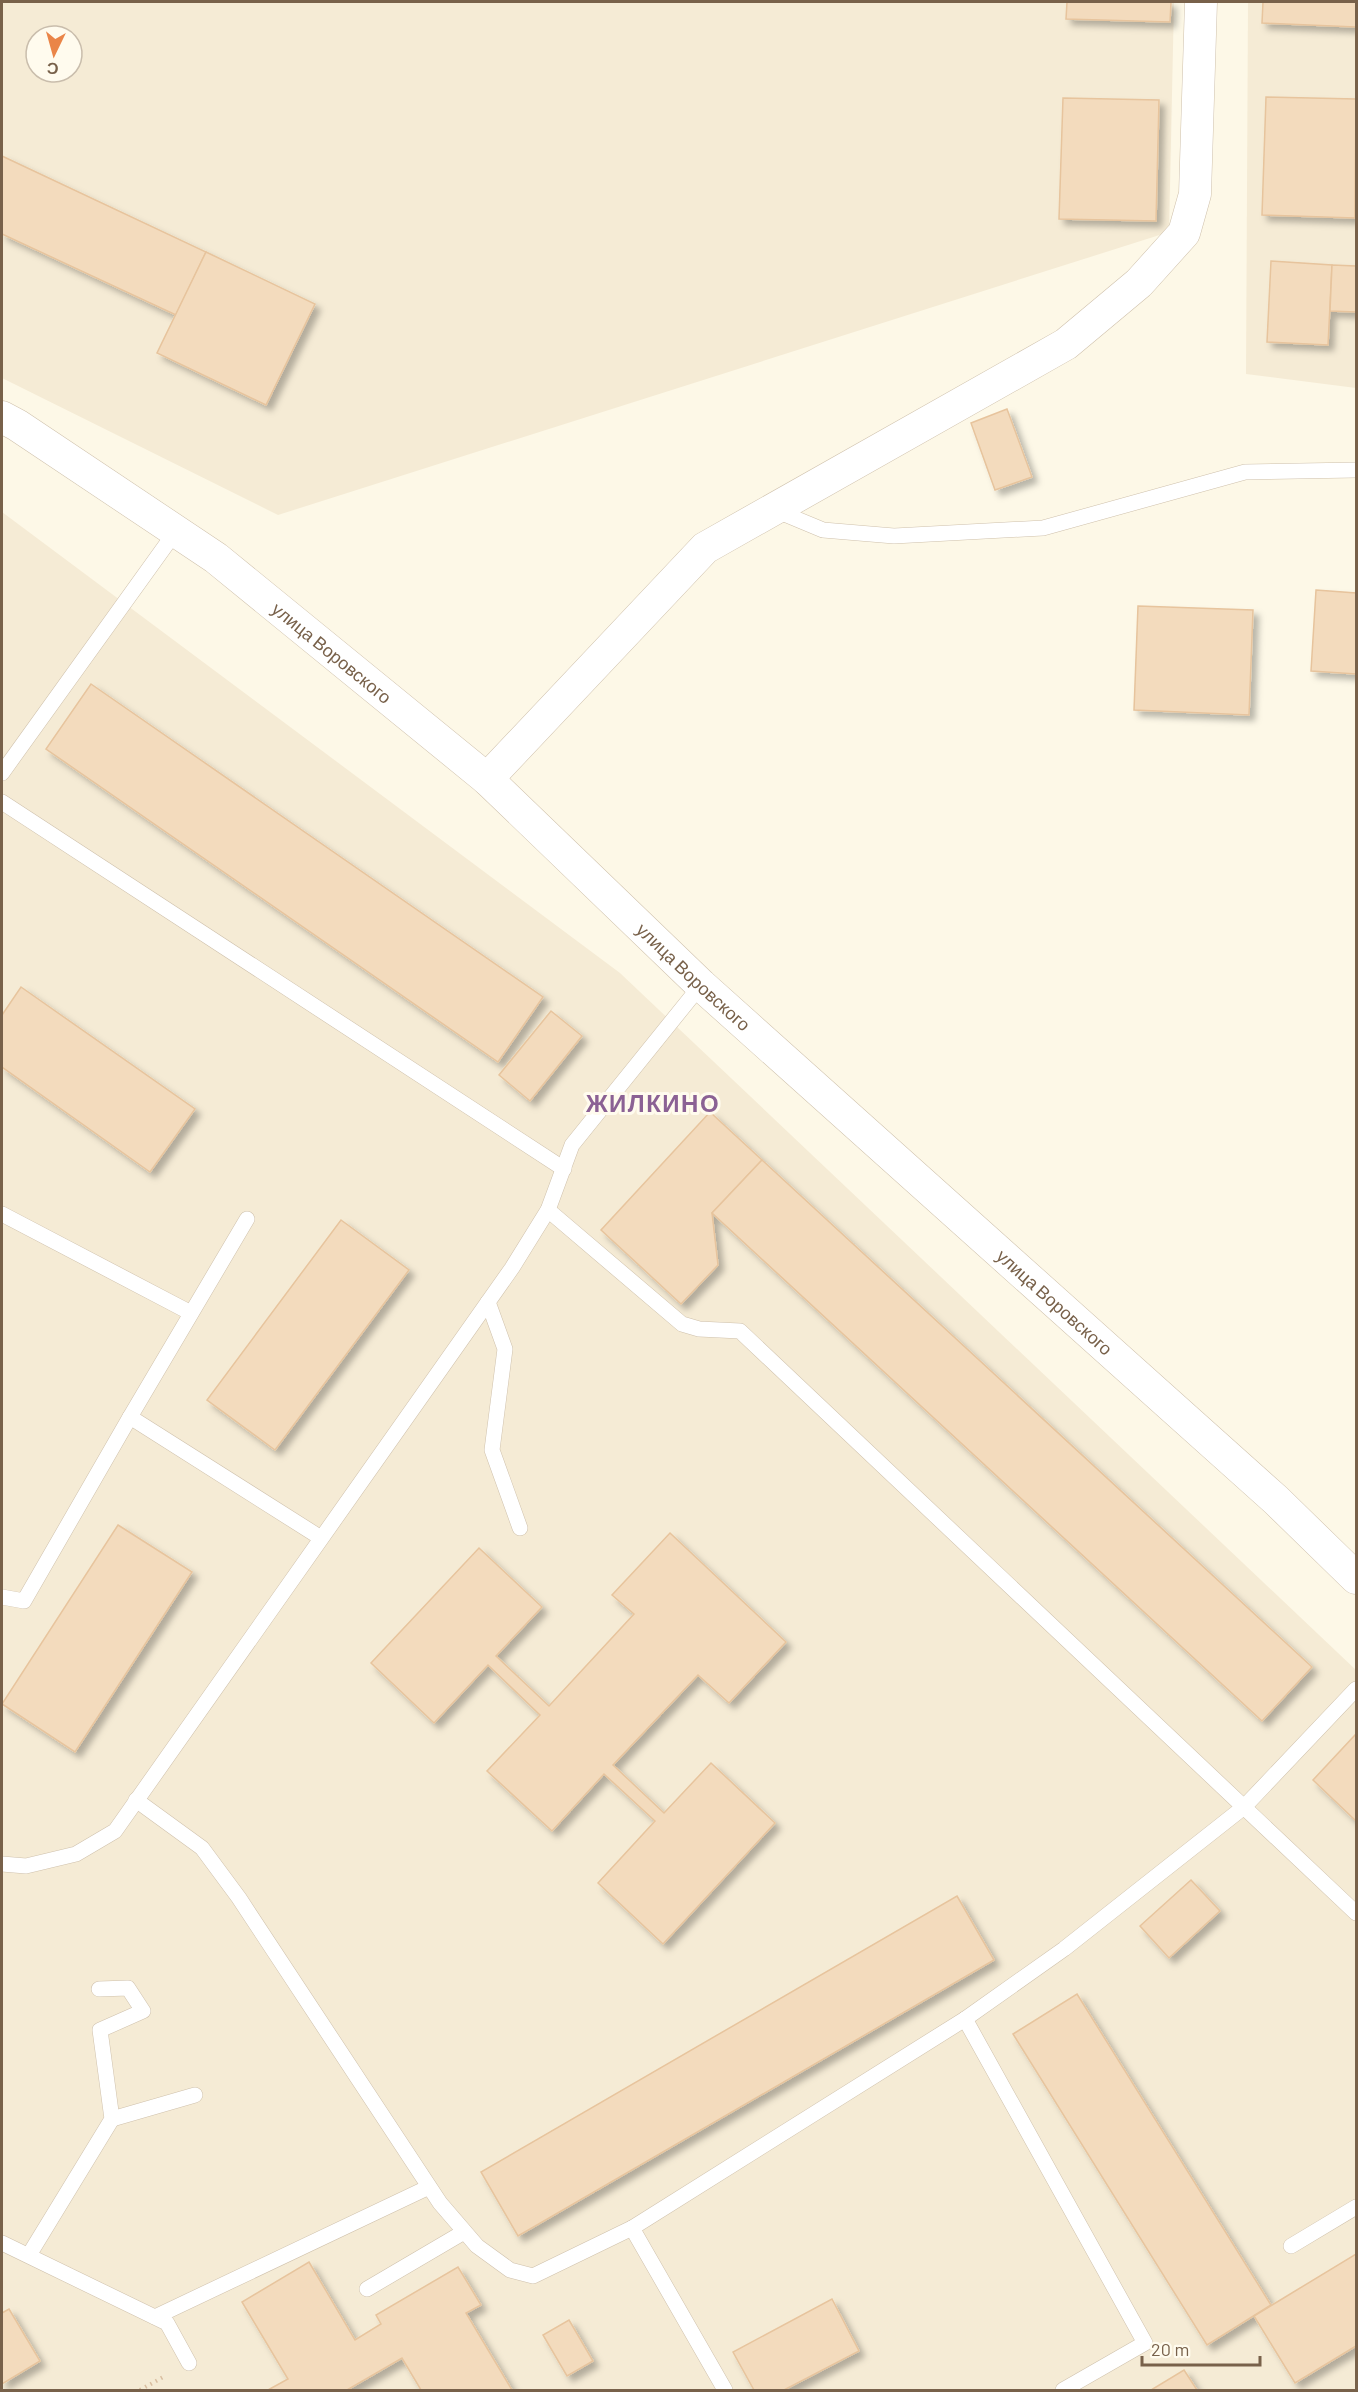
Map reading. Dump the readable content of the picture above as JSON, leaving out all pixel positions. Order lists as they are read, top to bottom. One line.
{"streets":{"street":["улица Воровского"]},"districts":["ЖИЛКИНО"],"scale_bar":"20 m","north":"bottom"}
